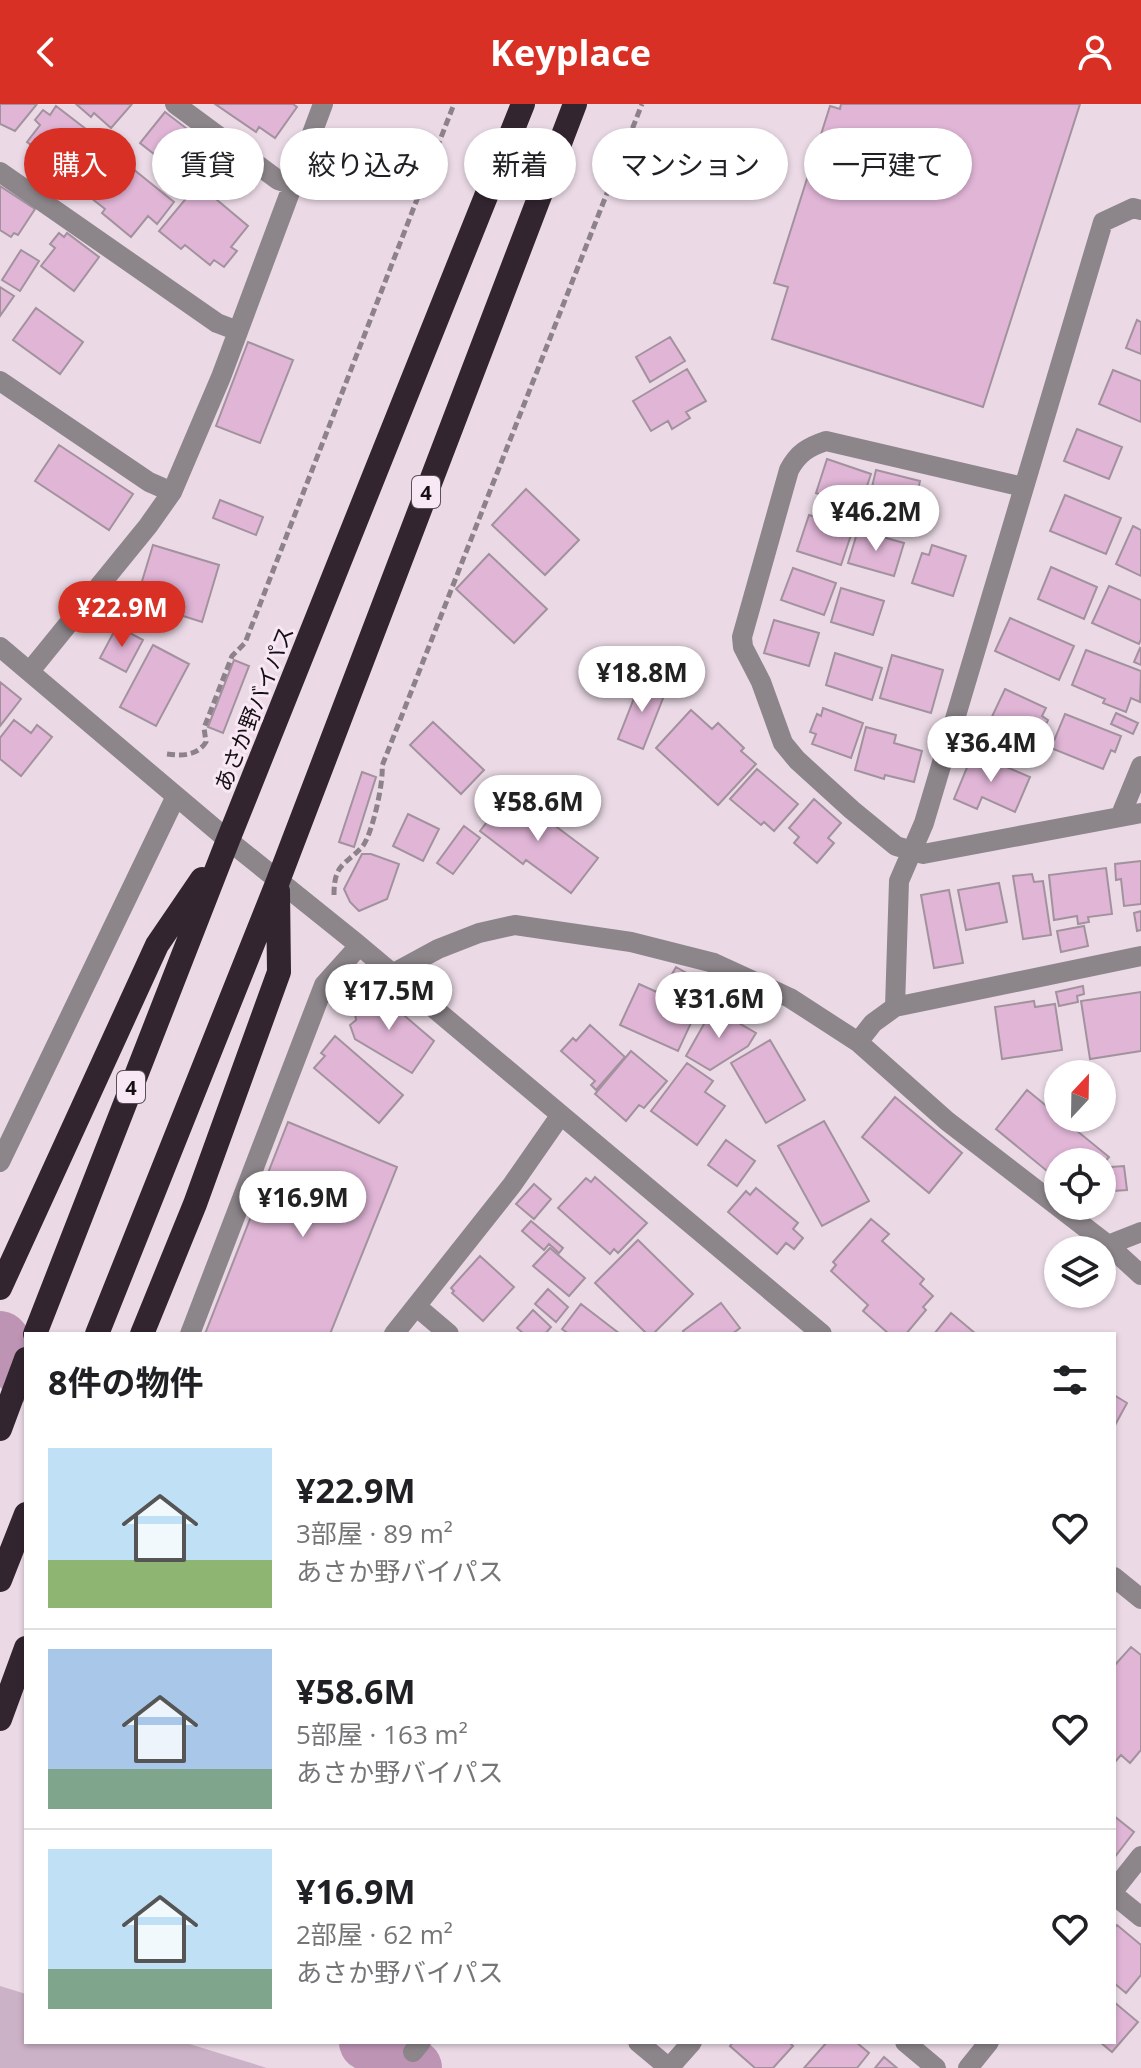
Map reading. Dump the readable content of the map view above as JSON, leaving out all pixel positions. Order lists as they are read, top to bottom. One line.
{"streets":{"highway":["4","あさか野バイパス"]},"north":"top","page":{"header":"Keyplace","chip":["購入","賃貸","絞り込み","新着","マンション","一戸建て"],"price":["¥46.2M","¥22.9M","¥18.8M","¥36.4M","¥58.6M","¥17.5M","¥31.6M","¥16.9M"],"heading":"8件の物件","list":[{"name":"¥22.9M","note":"3部屋 · 89 m² · あさか野バイパス"},{"name":"¥58.6M","note":"5部屋 · 163 m² · あさか野バイパス"},{"name":"¥16.9M","note":"2部屋 · 62 m² · あさか野バイパス"}]}}
